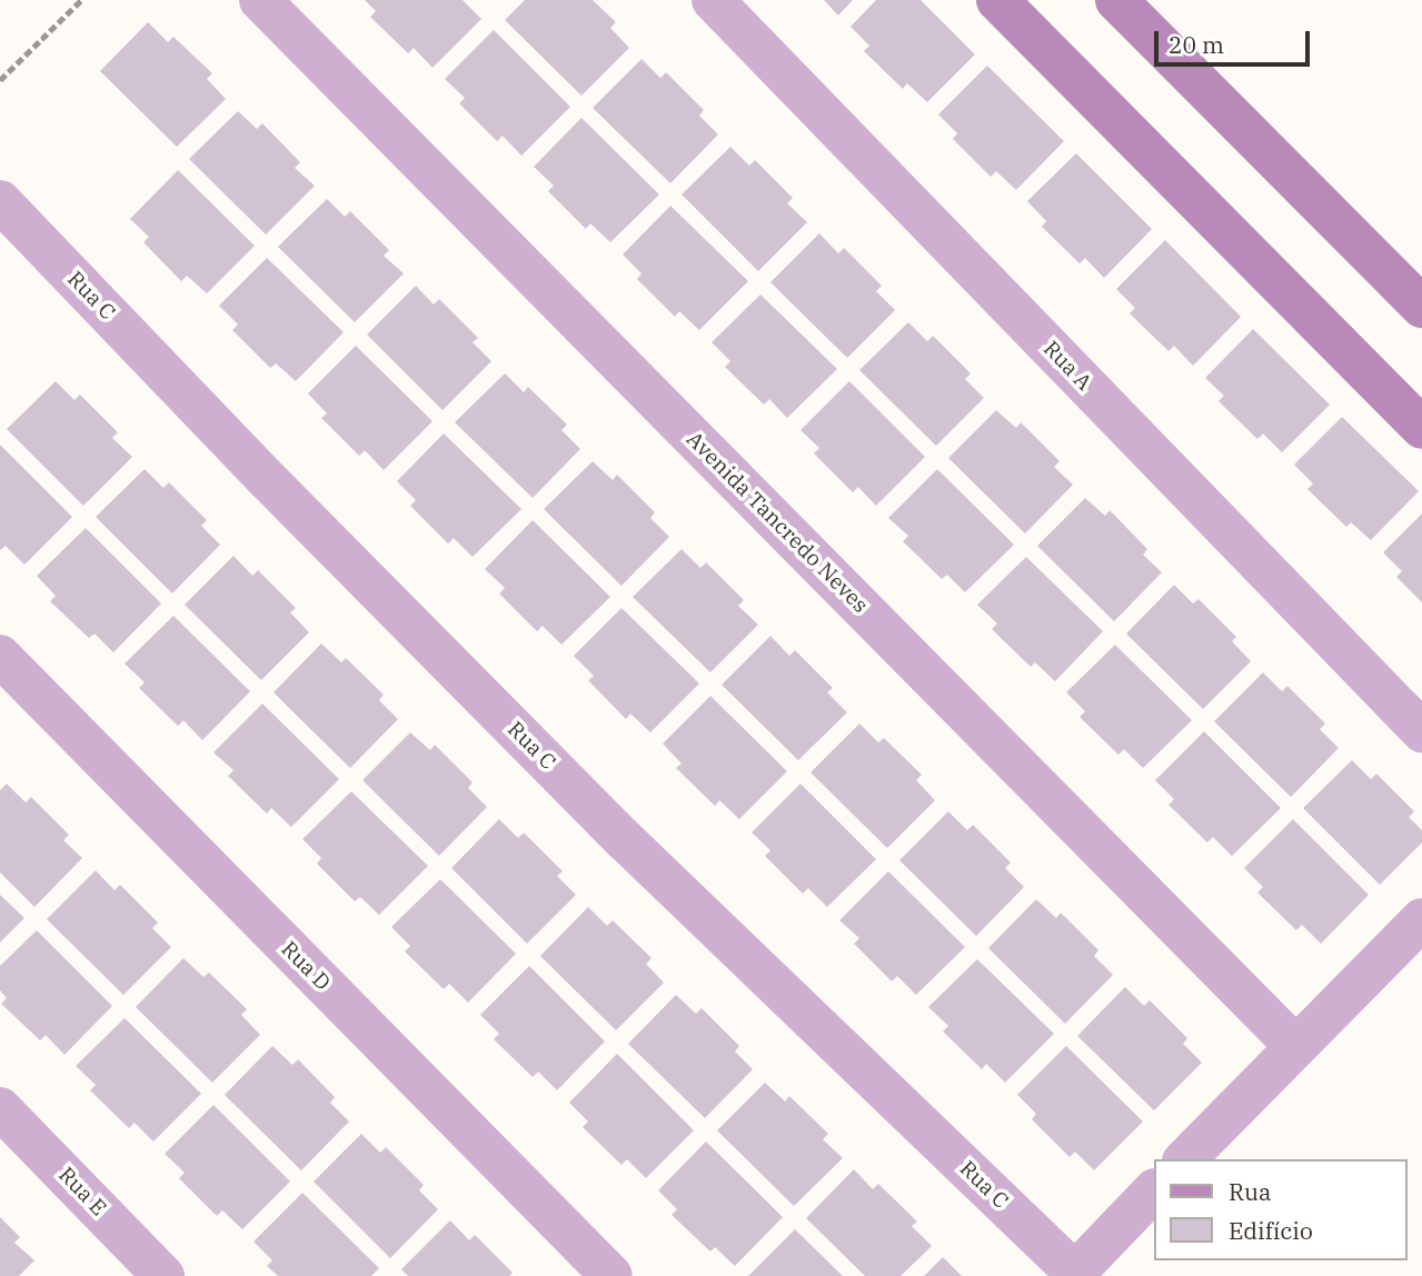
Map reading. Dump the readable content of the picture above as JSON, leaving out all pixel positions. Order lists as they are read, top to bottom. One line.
{"streets":{"street":["Rua C","Rua A","Avenida Tancredo Neves","Rua D","Rua E"]},"legend":["Rua","Edifício"],"scale_bar":"20 m"}
